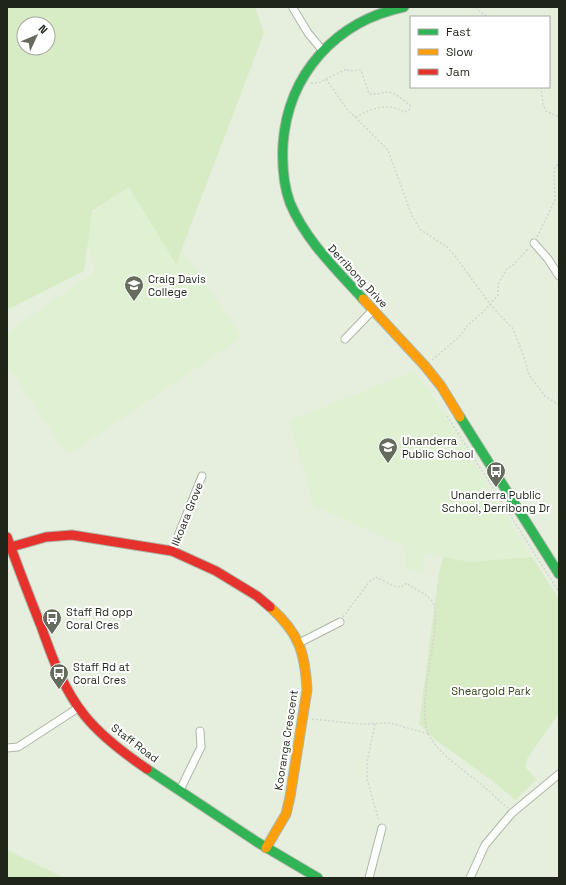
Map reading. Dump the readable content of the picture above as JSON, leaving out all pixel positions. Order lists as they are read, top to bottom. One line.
{"streets":{"street":["Derribong Drive","Ilkoara Grove","Kooranga Crescent","Staff Road"]},"crossings":[["Ilkoara Grove","Kooranga Crescent"],["Kooranga Crescent","Staff Road"]],"parks":["Sheargold Park"],"places":{"school or university":["Craig Davis College","Unanderra Public School"],"bus stop":["Unanderra Public School, Derribong Dr","Staff Rd opp Coral Cres","Staff Rd at Coral Cres"]},"legend":["Fast","Slow","Jam"],"north":"top right"}
